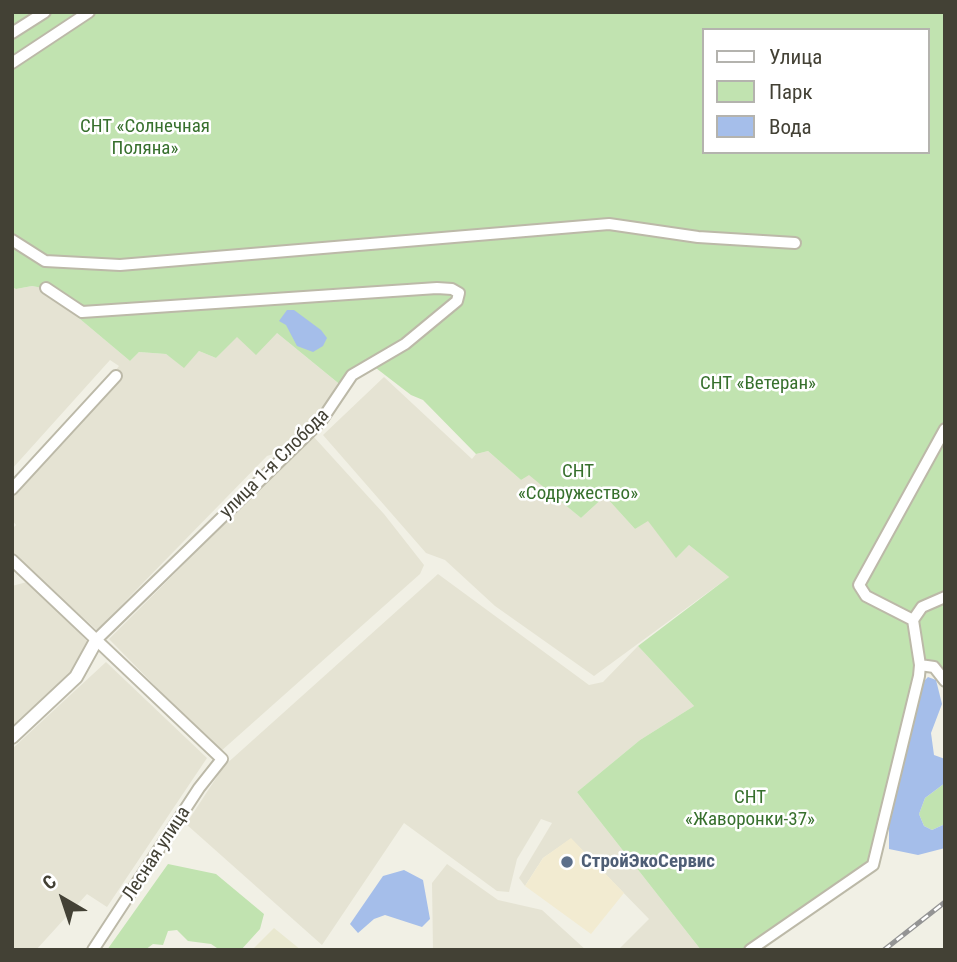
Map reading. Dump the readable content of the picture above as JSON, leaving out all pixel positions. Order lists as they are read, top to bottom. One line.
{"streets":{"street":["улица 1-я Слобода","Лесная улица"]},"crossings":[["улица 1-я Слобода","Лесная улица"]],"parks":["СНТ «Солнечная Поляна»","СНТ «Ветеран»","СНТ «Содружество»","СНТ «Жаворонки-37»"],"places":["СтройЭкоСервис"],"legend":["Улица","Парк","Вода"],"north":"top left"}
